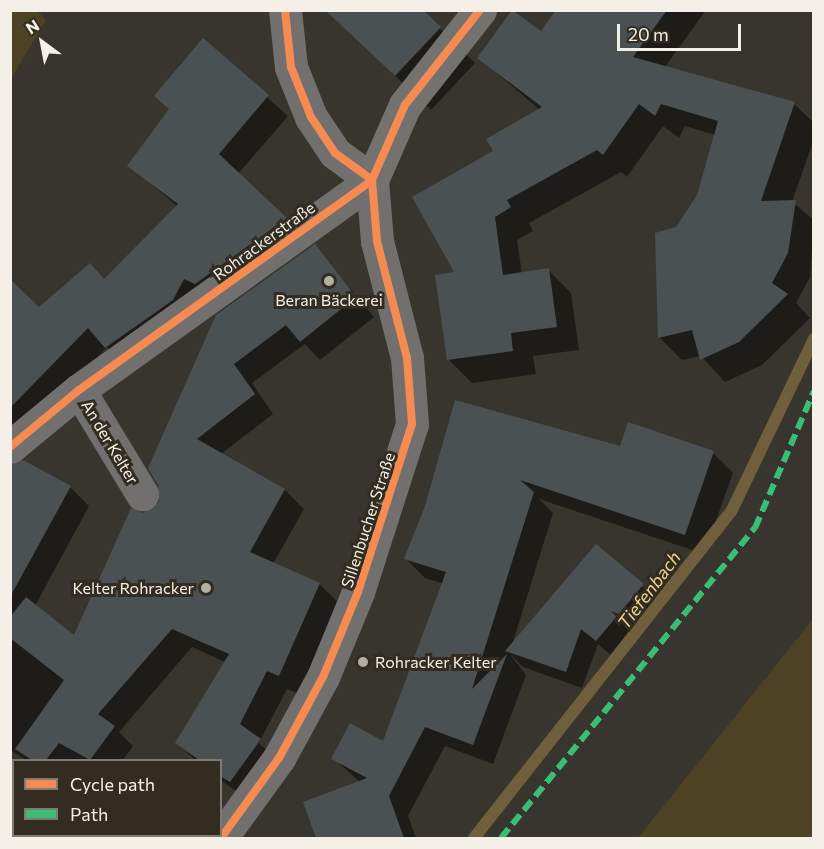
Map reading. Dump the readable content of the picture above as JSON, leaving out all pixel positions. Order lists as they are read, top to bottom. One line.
{"streets":{"street":["Rohrackerstraße","An der Kelter","Sillenbucher Straße"]},"crossings":[["Rohrackerstraße","An der Kelter"],["Rohrackerstraße","Sillenbucher Straße"]],"water":["Tiefenbach"],"places":["Beran Bäckerei","Kelter Rohracker","Rohracker Kelter"],"legend":["Cycle path","Path"],"scale_bar":"20 m","north":"top left"}
